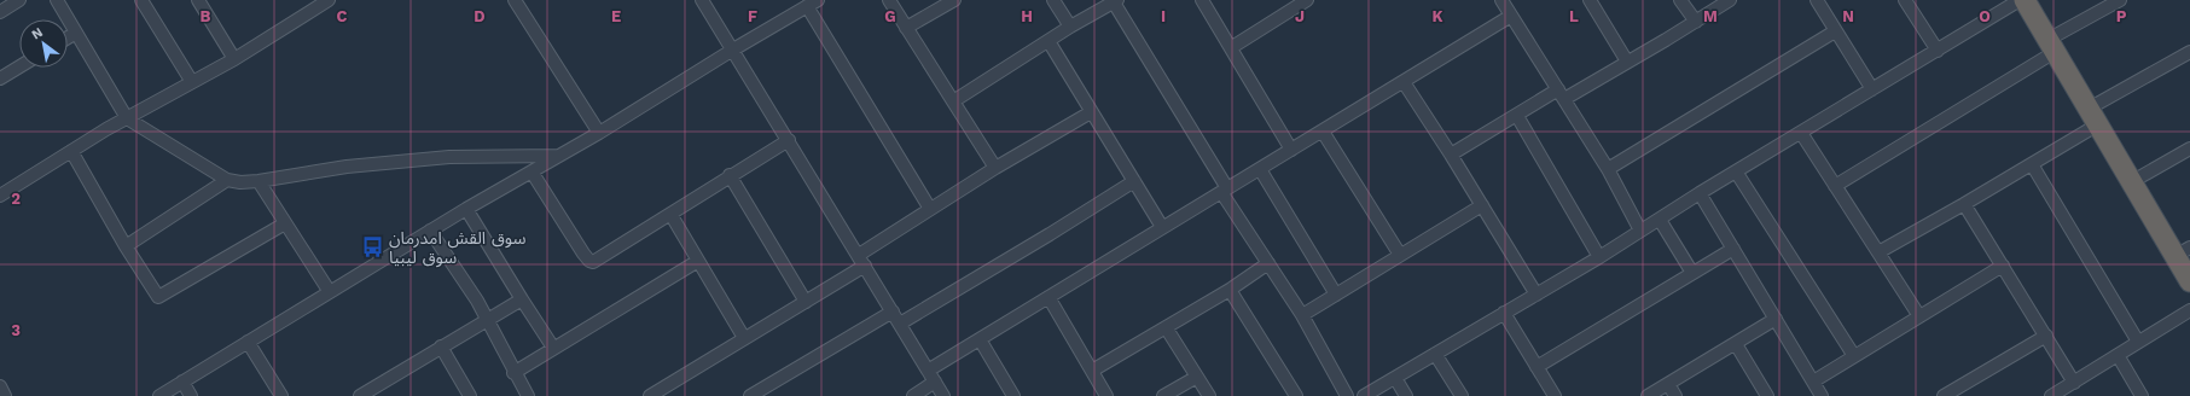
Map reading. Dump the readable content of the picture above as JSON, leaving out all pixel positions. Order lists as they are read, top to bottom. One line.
{"places":{"bus stop":["سوق القش امدرمان سوق ليبيا"]},"north":"top left","grid":{"columns":["B","C","D","E","F","G","H","I","J","K","L","M","N","O","P"],"rows":["2","3"]}}
